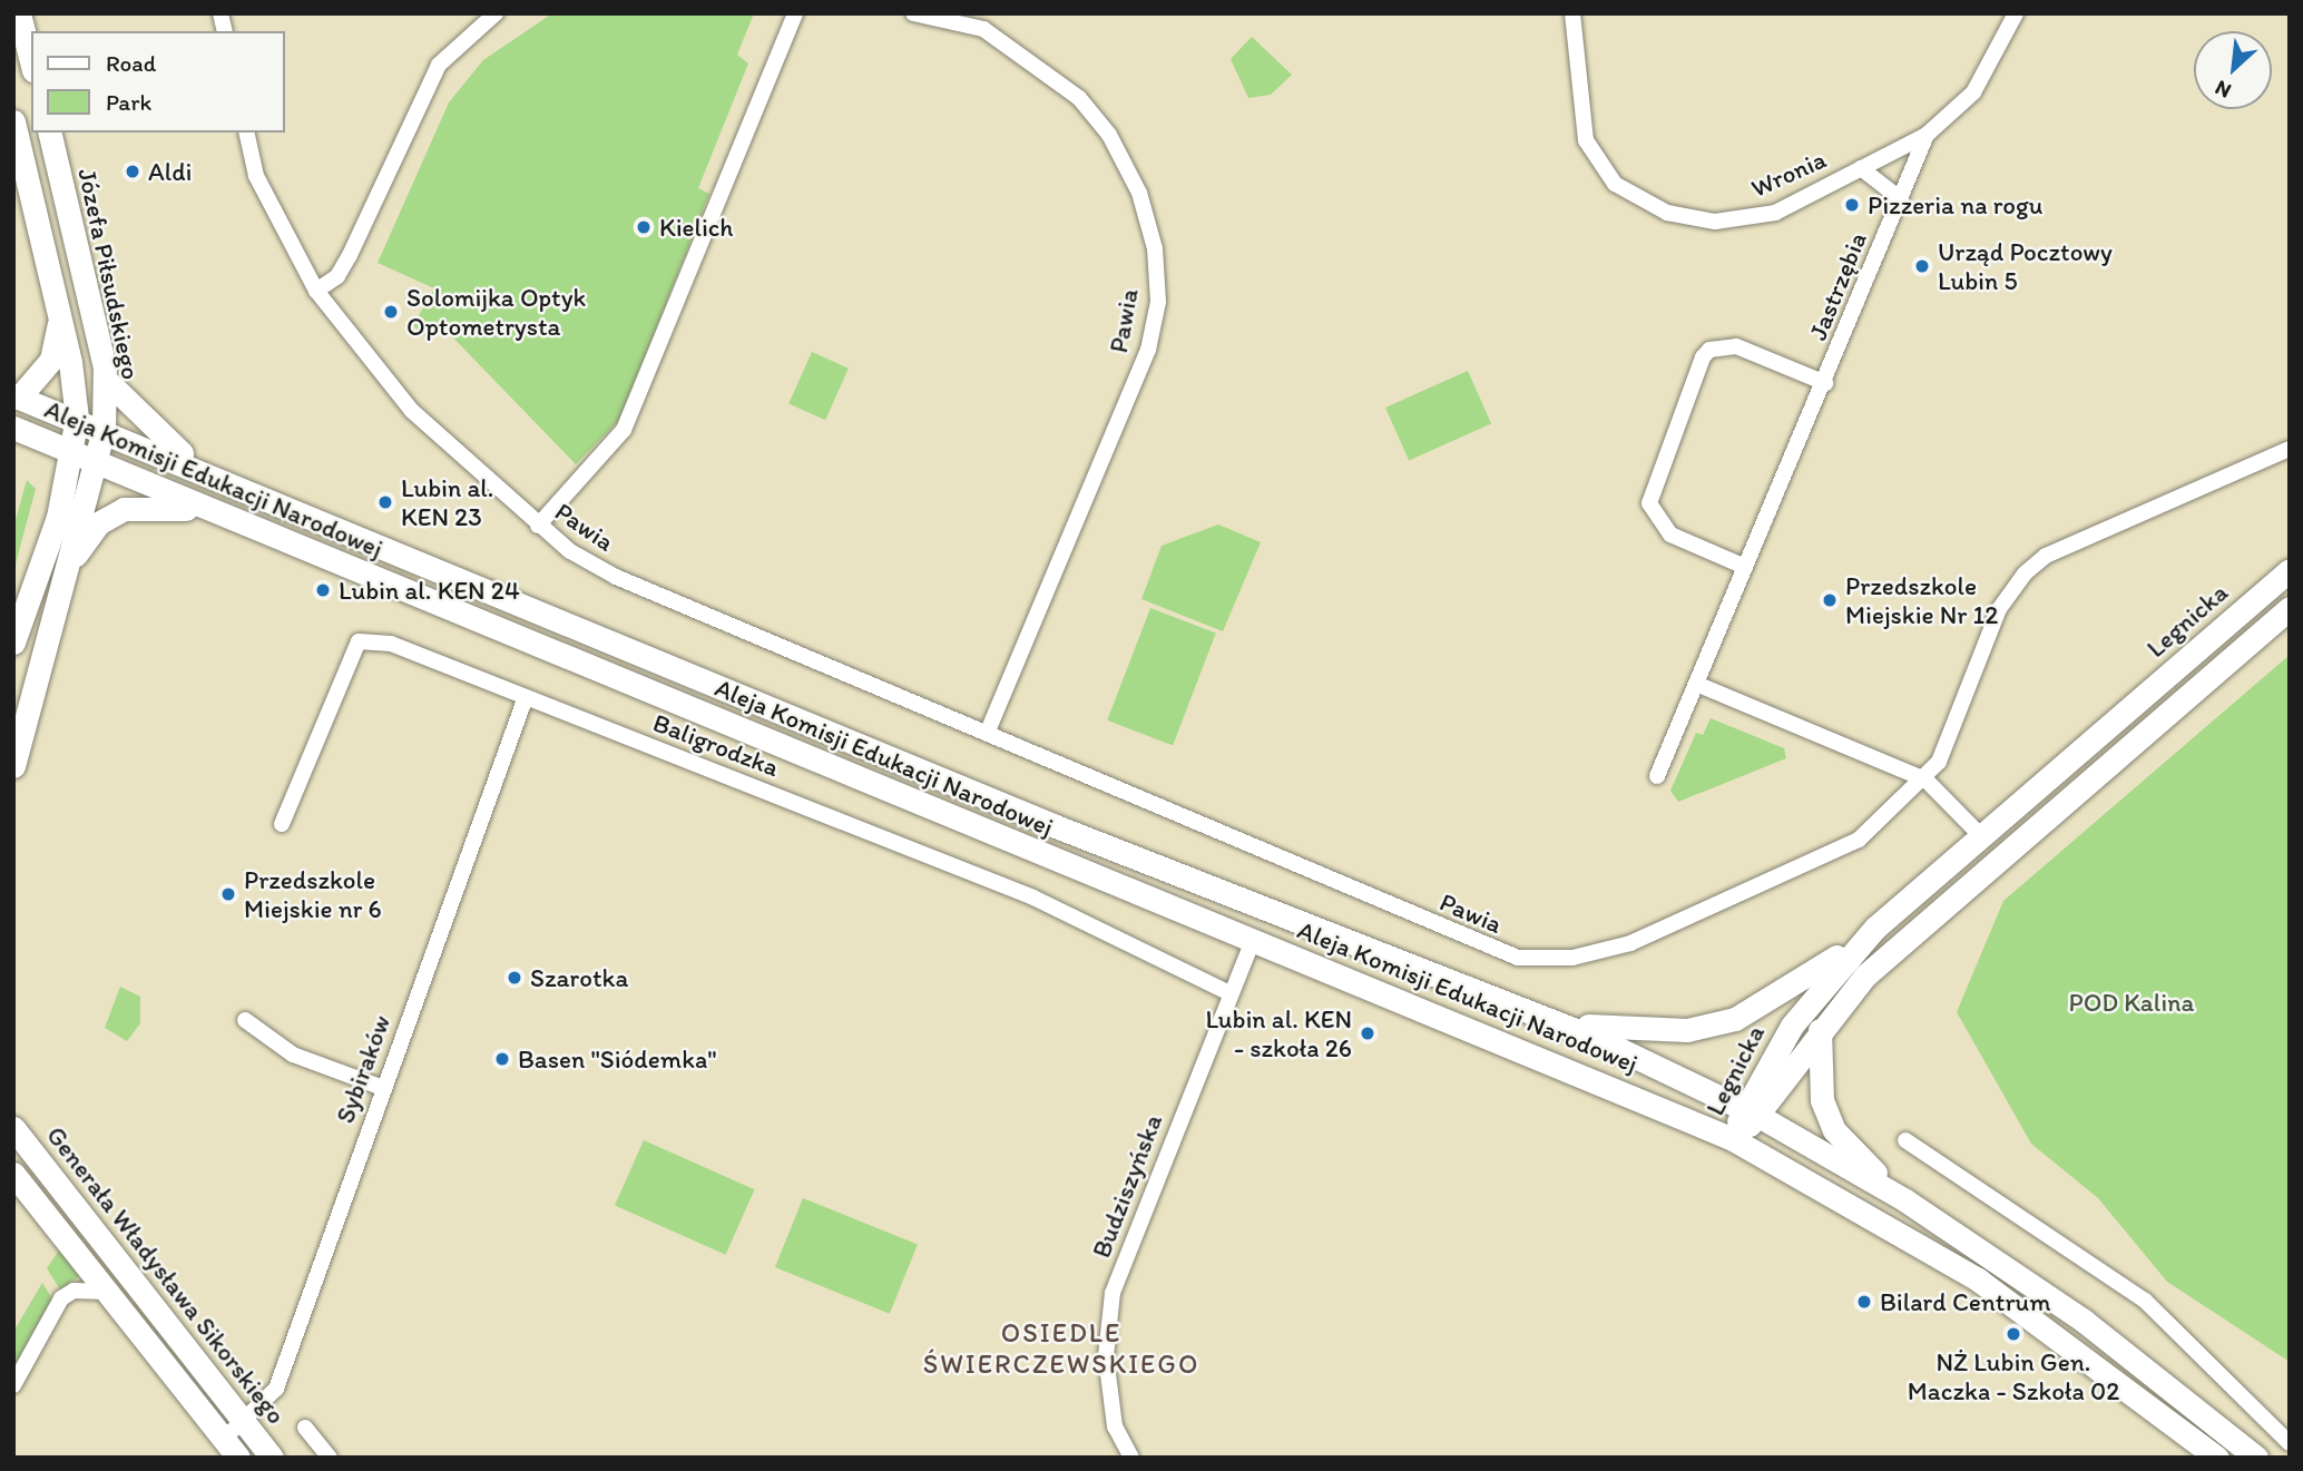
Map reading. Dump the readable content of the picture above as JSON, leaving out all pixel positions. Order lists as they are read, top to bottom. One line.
{"streets":{"main road":["Józefa Piłsudskiego","Aleja Komisji Edukacji Narodowej","Legnicka","Generała Władysława Sikorskiego"],"street":["Wronia","Jastrzębia","Pawia","Baligrodzka","Sybiraków","Budziszyńska"]},"crossings":[["Wronia","Jastrzębia"],["Józefa Piłsudskiego","Aleja Komisji Edukacji Narodowej"],["Aleja Komisji Edukacji Narodowej","Legnicka"],["Aleja Komisji Edukacji Narodowej","Budziszyńska"],["Baligrodzka","Sybiraków"],["Baligrodzka","Budziszyńska"],["Sybiraków","Generała Władysława Sikorskiego"]],"districts":["OSIEDLE ŚWIERCZEWSKIEGO"],"parks":["POD Kalina"],"places":["Aldi","Pizzeria na rogu","Kielich","Urząd Pocztowy Lubin 5","Solomijka Optyk Optometrysta","Lubin al. KEN 23","Lubin al. KEN 24","Przedszkole Miejskie Nr 12","Przedszkole Miejskie nr 6","Szarotka","Lubin al. KEN - szkoła 26","Basen \"Siódemka\"","Bilard Centrum","NŻ Lubin Gen. Maczka - Szkoła 02"],"legend":["Road","Park"],"north":"bottom left"}
